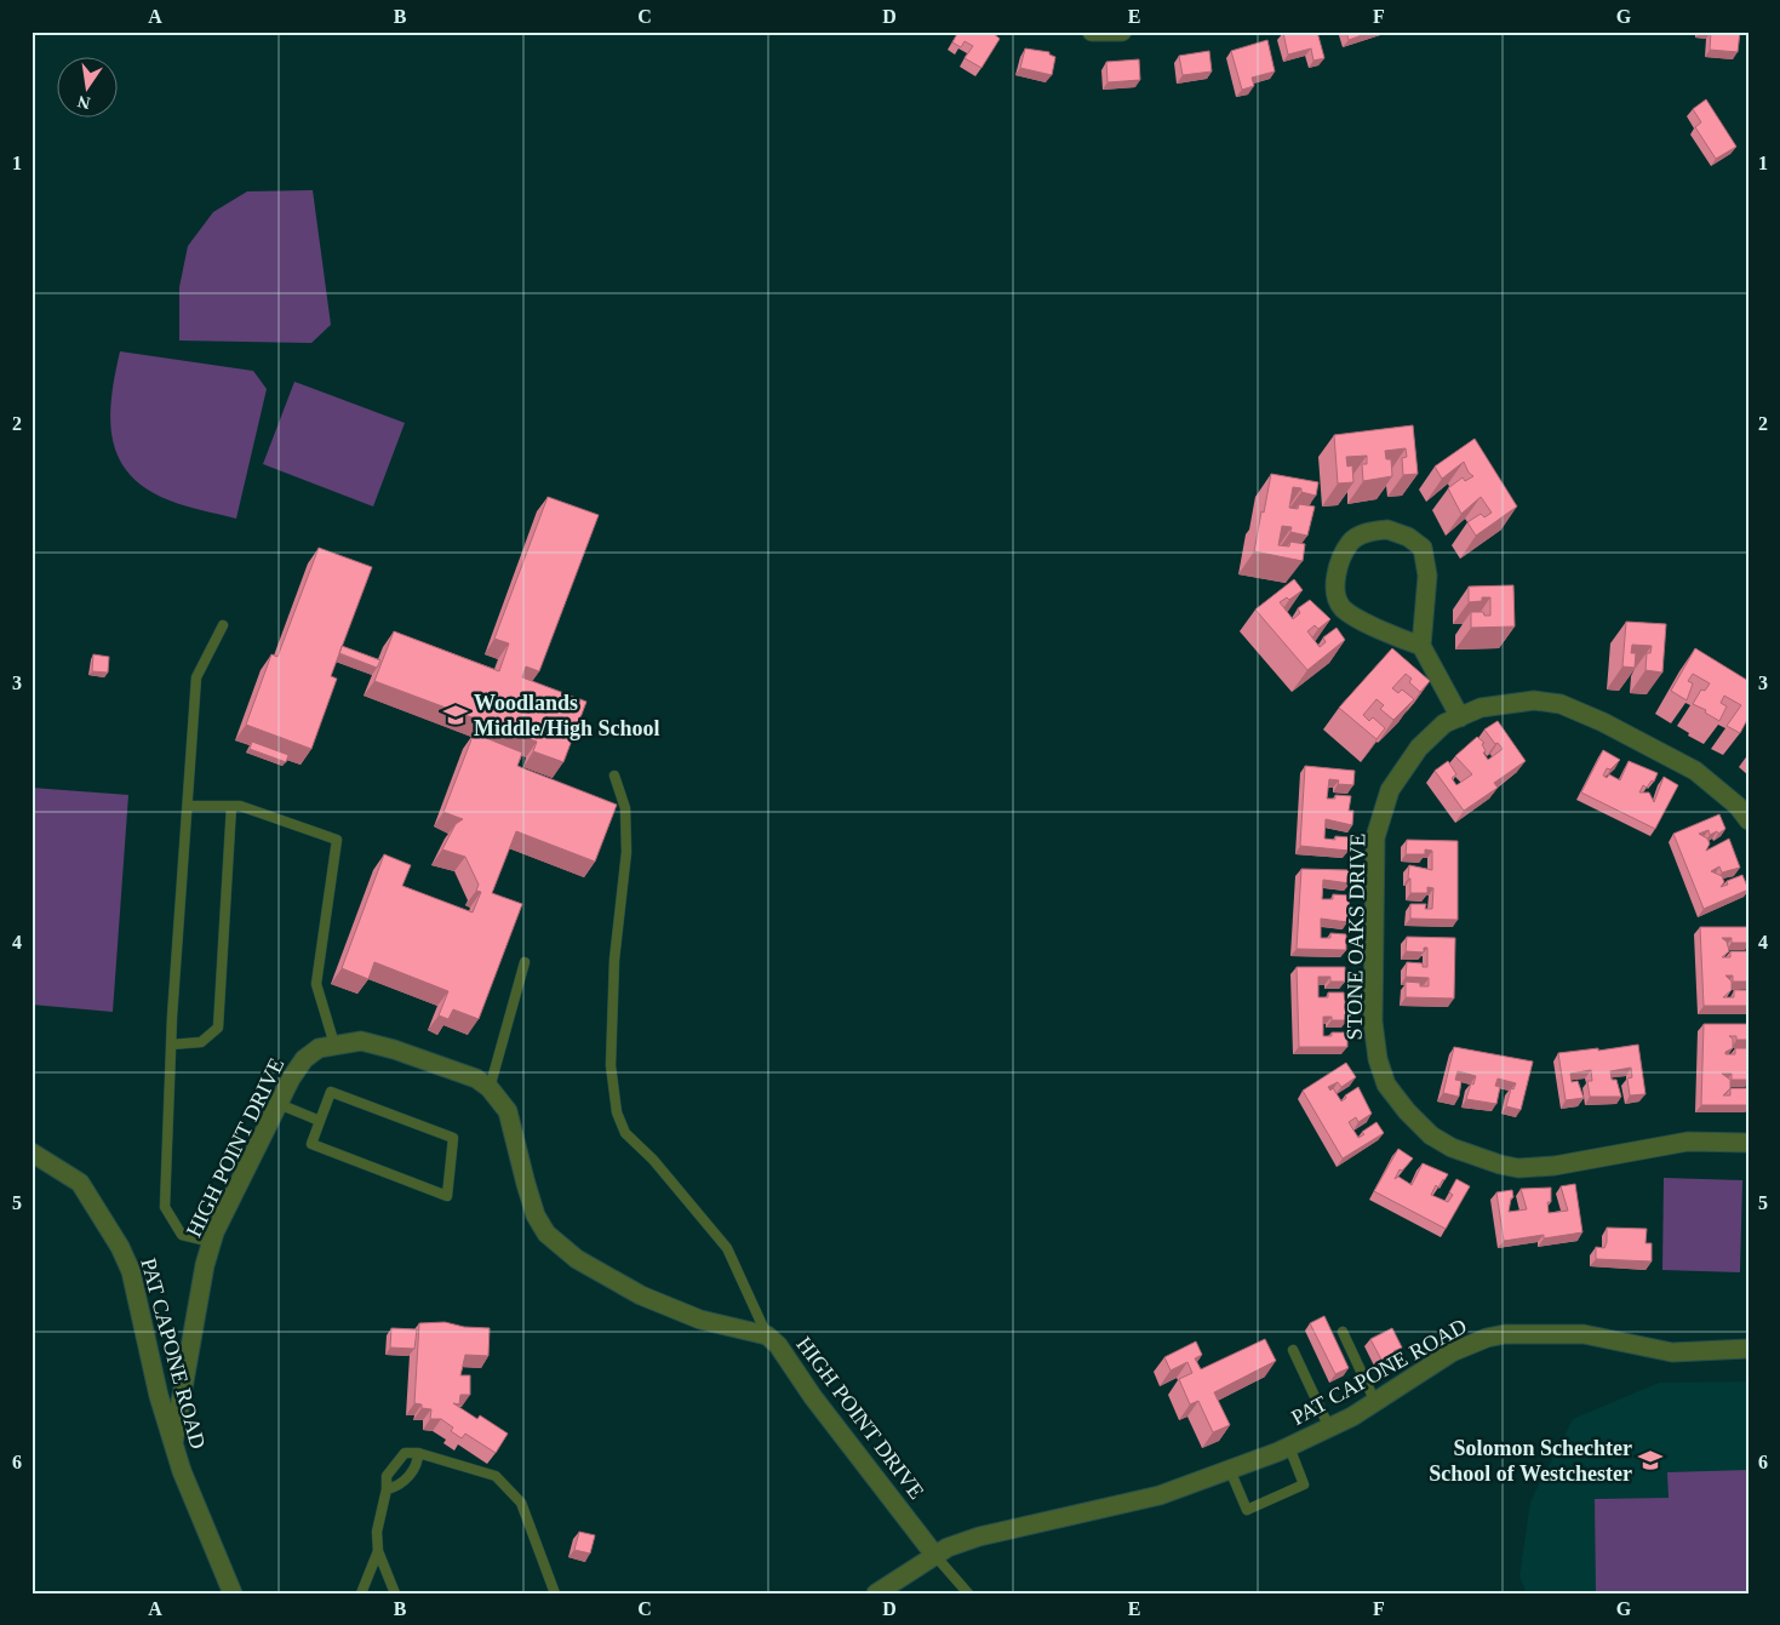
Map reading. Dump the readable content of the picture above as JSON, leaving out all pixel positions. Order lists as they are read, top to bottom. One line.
{"streets":{"street":["STONE OAKS DRIVE","HIGH POINT DRIVE","PAT CAPONE ROAD"]},"crossings":[["HIGH POINT DRIVE","PAT CAPONE ROAD"]],"places":{"school or university":["Woodlands Middle/High School","Solomon Schechter School of Westchester"]},"north":"bottom","grid":{"columns":["A","B","C","D","E","F","G"],"rows":["1","2","3","4","5","6"]}}
